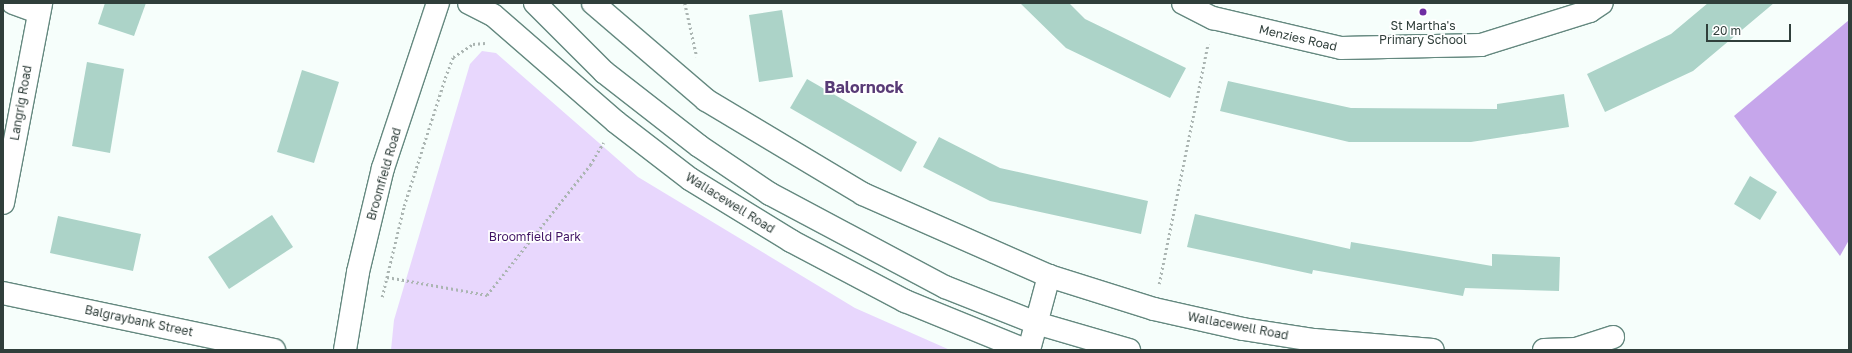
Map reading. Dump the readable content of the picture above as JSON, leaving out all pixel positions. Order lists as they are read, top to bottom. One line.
{"streets":{"street":["Menzies Road","Langrig Road","Broomfield Road","Wallacewell Road","Balgraybank Street"]},"districts":["Balornock"],"parks":["Broomfield Park"],"places":["St Martha's Primary School"],"scale_bar":"20 m"}
